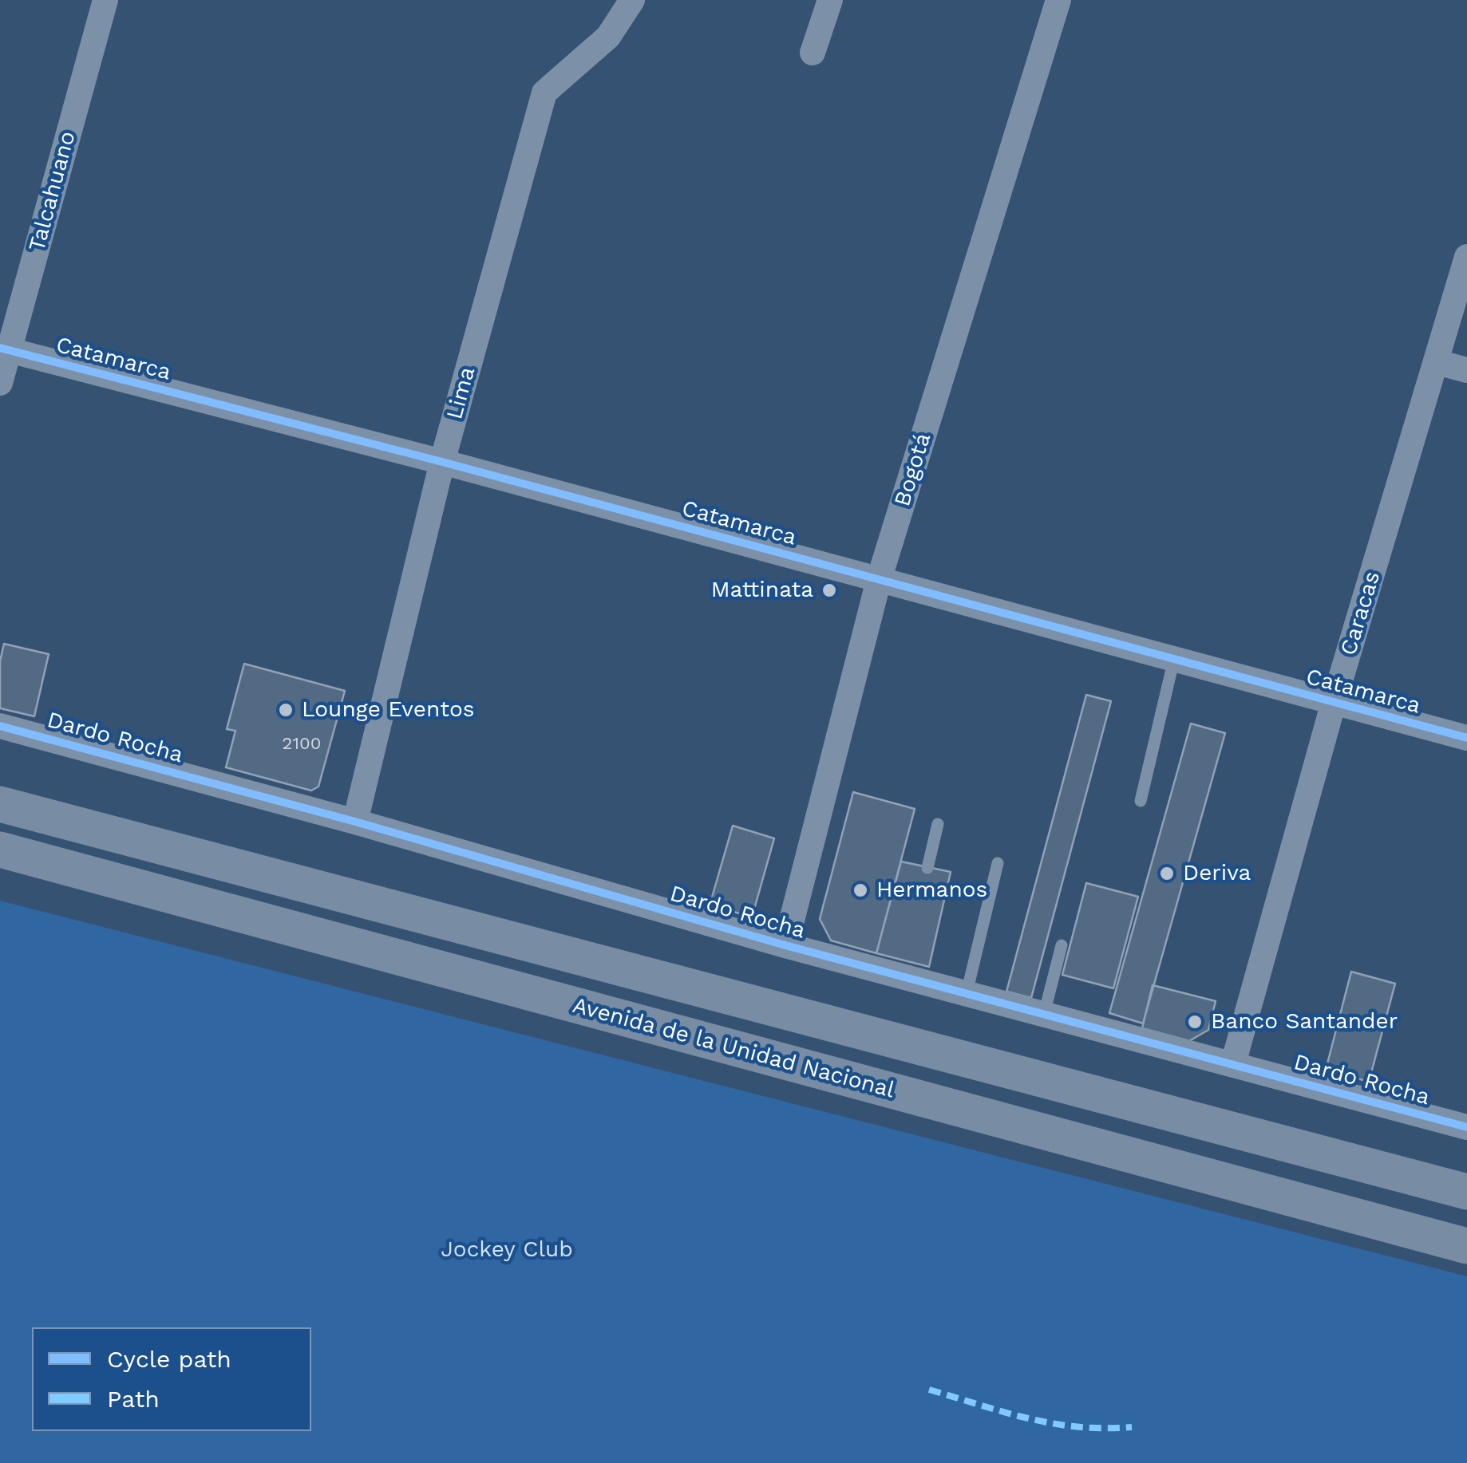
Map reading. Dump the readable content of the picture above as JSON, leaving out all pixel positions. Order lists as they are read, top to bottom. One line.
{"streets":{"main road":["Avenida de la Unidad Nacional"],"street":["Talcahuano","Catamarca","Lima","Bogotá","Caracas","Dardo Rocha"]},"crossings":[["Talcahuano","Catamarca"],["Catamarca","Lima"],["Catamarca","Bogotá"],["Catamarca","Caracas"],["Lima","Dardo Rocha"],["Bogotá","Dardo Rocha"],["Caracas","Dardo Rocha"]],"parks":["Jockey Club"],"places":["Mattinata","Lounge Eventos","Deriva","Hermanos","Banco Santander"],"house_numbers":["2100"],"legend":["Cycle path","Path"]}
